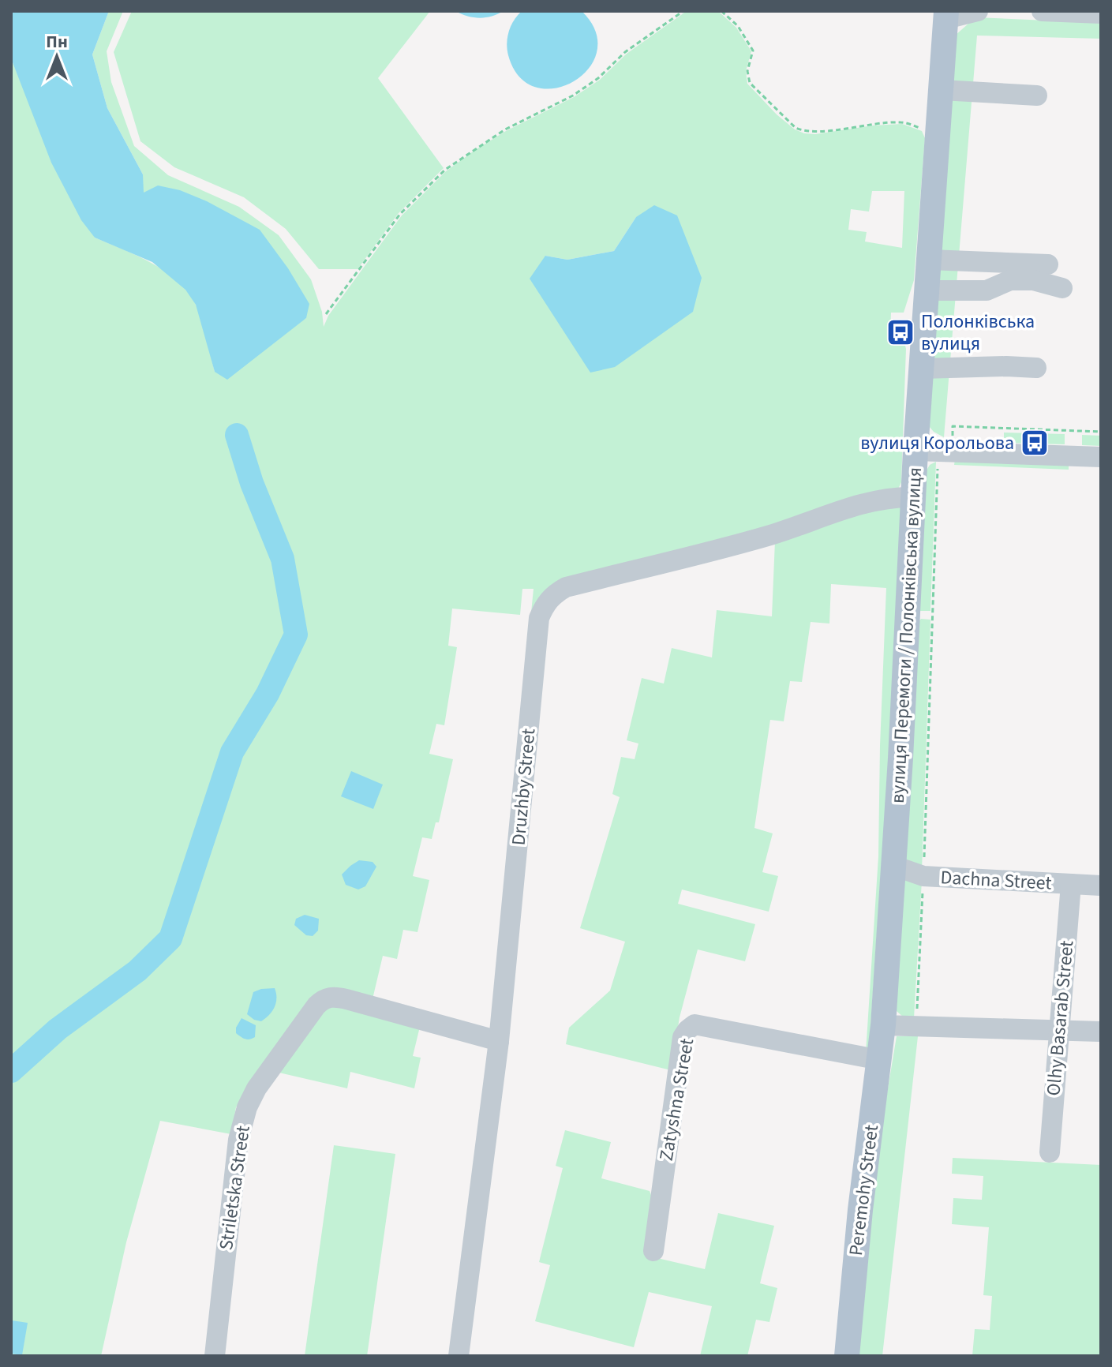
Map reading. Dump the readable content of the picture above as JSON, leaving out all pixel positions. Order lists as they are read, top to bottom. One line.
{"streets":{"main road":["вулиця Перемоги / Полонківська вулиця","Peremohy Street"],"street":["Druzhby Street","Dachna Street","Olhy Basarab Street","Zatyshna Street","Striletska Street"]},"crossings":[["вулиця Перемоги / Полонківська вулиця","Druzhby Street"],["вулиця Перемоги / Полонківська вулиця","Dachna Street"],["вулиця Перемоги / Полонківська вулиця","Peremohy Street"],["Druzhby Street","Striletska Street"],["Dachna Street","Olhy Basarab Street"],["Zatyshna Street","Peremohy Street"]],"places":{"bus stop":["Полонківська вулиця","вулиця Корольова"]},"north":"top"}
